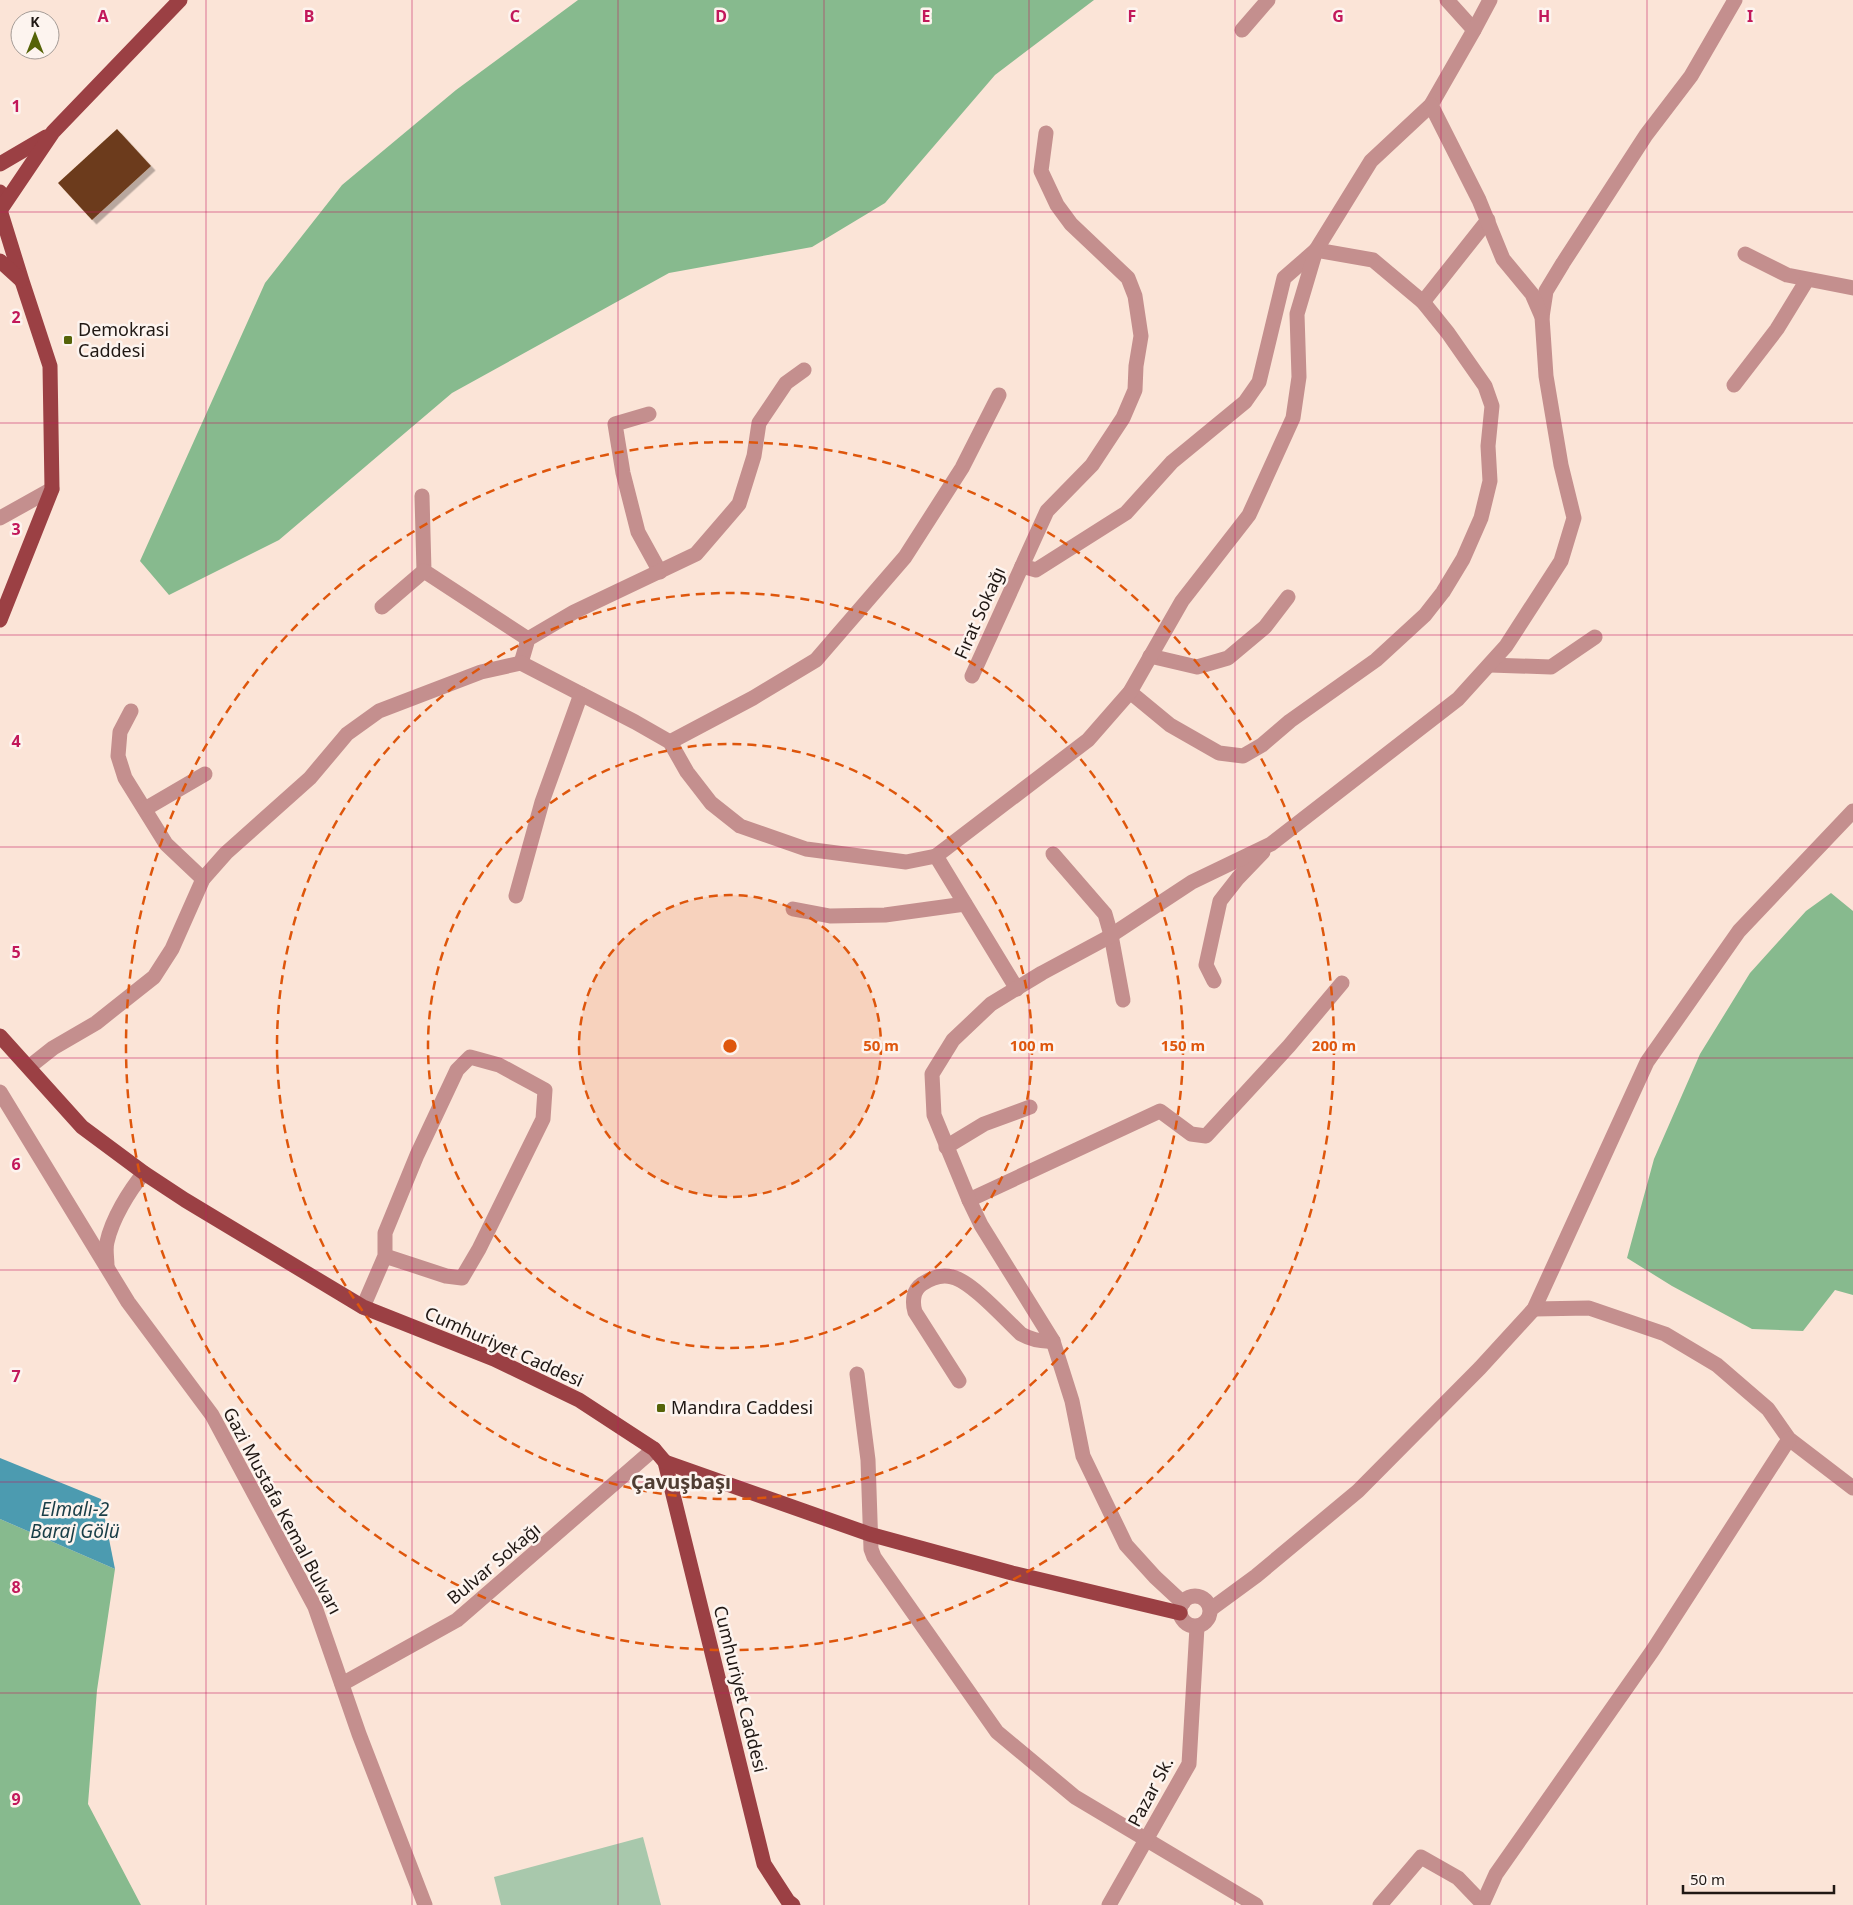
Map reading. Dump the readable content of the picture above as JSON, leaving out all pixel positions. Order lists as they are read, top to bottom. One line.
{"streets":{"main road":["Cumhuriyet Caddesi"],"street":["Fırat Sokağı","Gazi Mustafa Kemal Bulvarı","Bulvar Sokağı","Pazar Sk."]},"crossings":[["Cumhuriyet Caddesi","Bulvar Sokağı"],["Gazi Mustafa Kemal Bulvarı","Bulvar Sokağı"]],"districts":["Çavuşbaşı"],"water":["Elmalı-2 Baraj Gölü"],"places":{"transit":["Demokrasi Caddesi","Mandıra Caddesi"]},"scale_bar":"50 m","north":"top","grid":{"columns":["A","B","C","D","E","F","G","H","I"],"rows":["1","2","3","4","5","6","7","8","9"]},"rings":["50 m","100 m","150 m","200 m"]}
